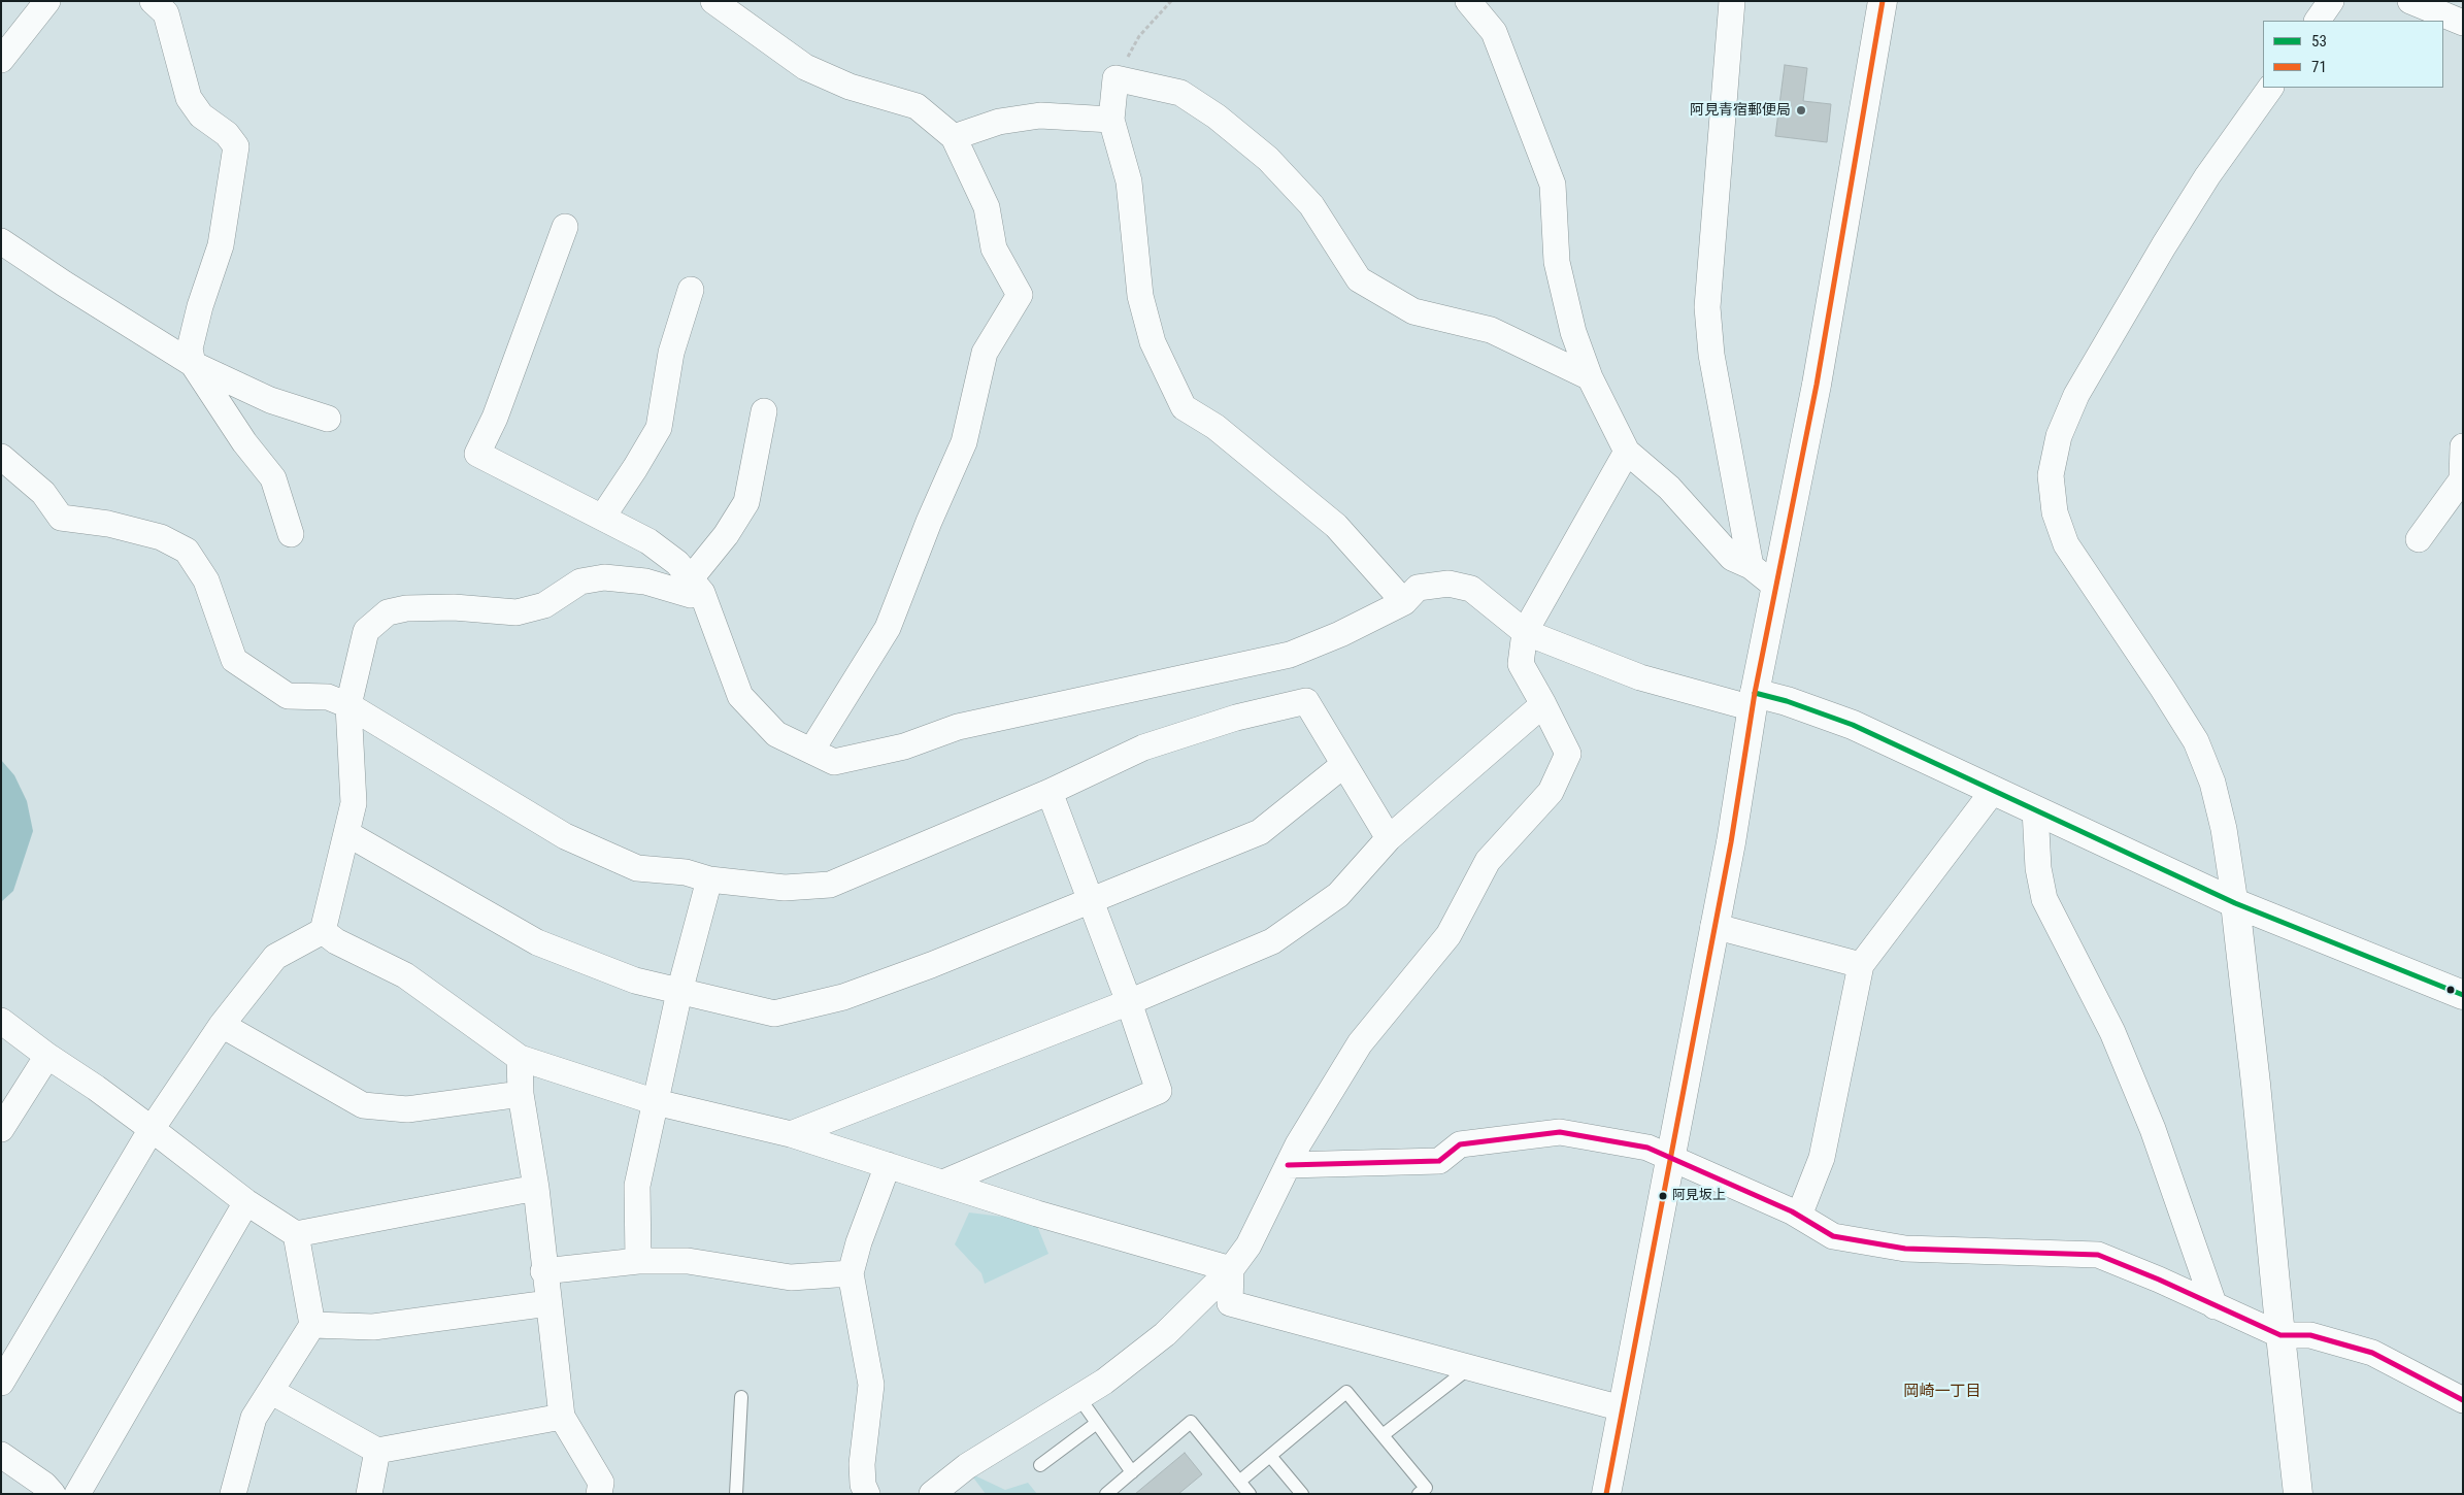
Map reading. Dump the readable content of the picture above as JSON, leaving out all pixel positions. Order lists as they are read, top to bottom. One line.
{"districts":["岡崎一丁目"],"places":["阿見青宿郵便局","阿見坂上"],"lines":["transit line 71","transit line 53"],"legend":["53","71"]}
